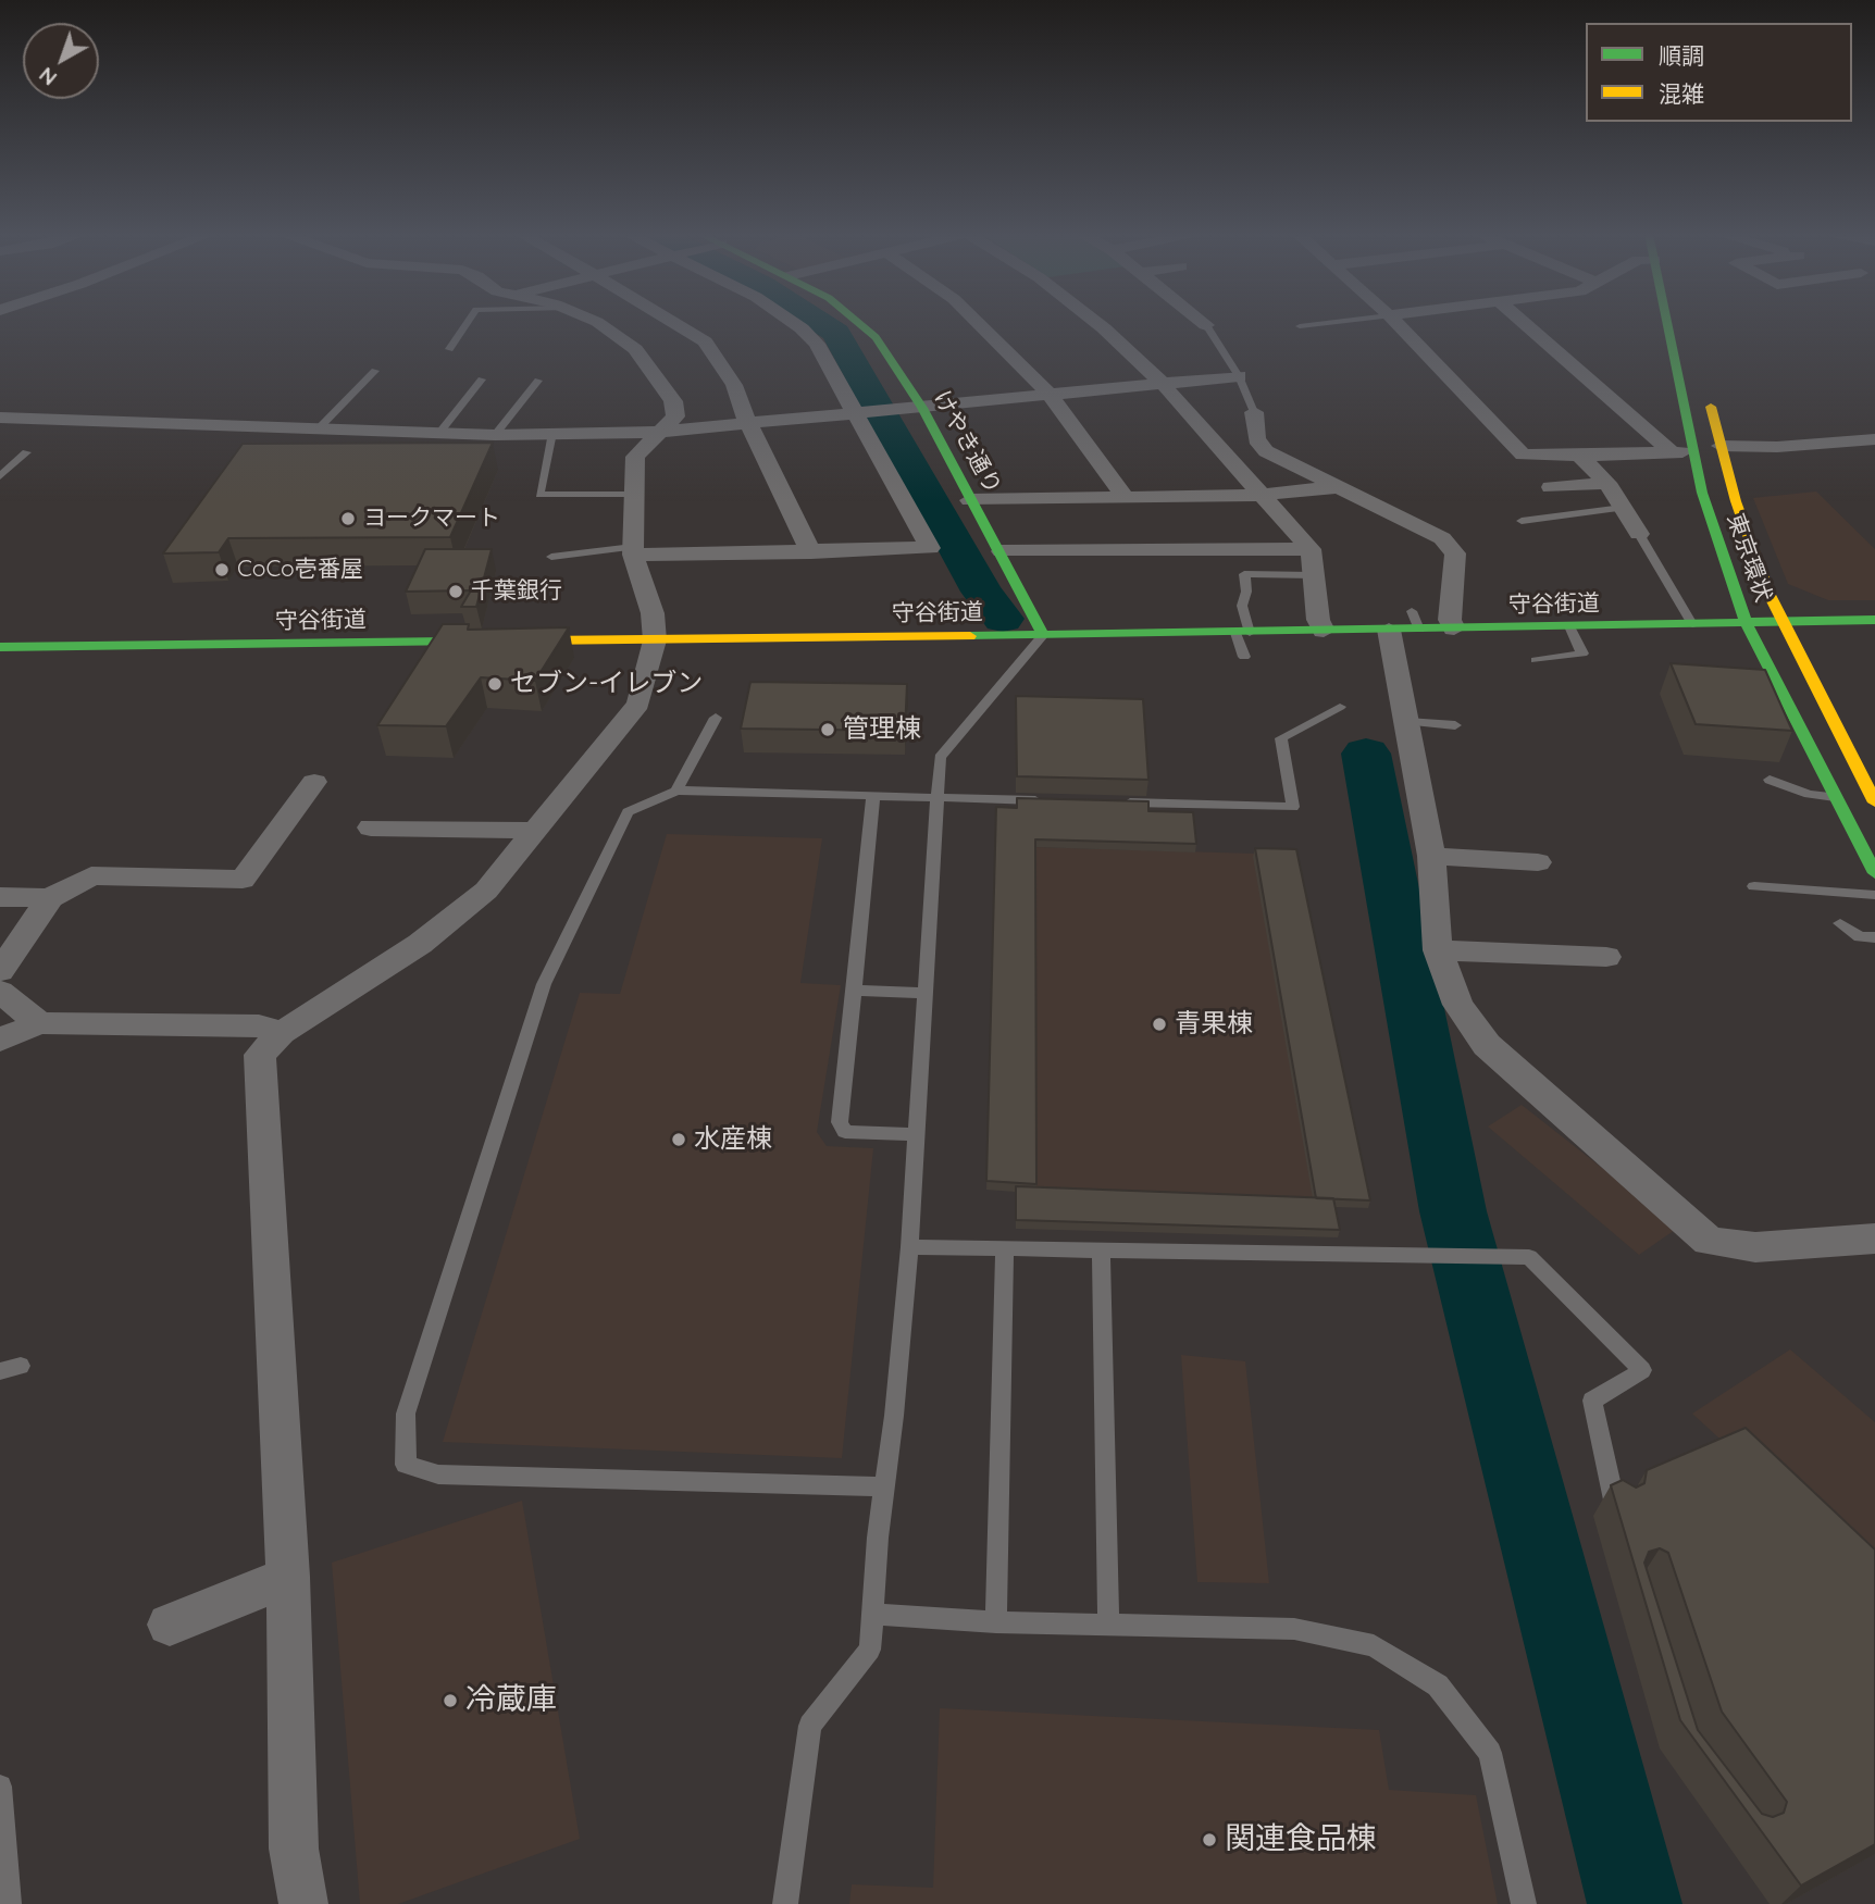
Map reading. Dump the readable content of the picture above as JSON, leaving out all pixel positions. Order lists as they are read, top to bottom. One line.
{"streets":{"main road":["けやき通り","東京環状","守谷街道"]},"crossings":[["けやき通り","守谷街道"],["東京環状","守谷街道"]],"places":["ヨークマート","CoCo壱番屋","千葉銀行","セブン-イレブン","管理棟","青果棟","水産棟","冷蔵庫","関連食品棟"],"legend":["順調","混雑"],"north":"bottom left"}
